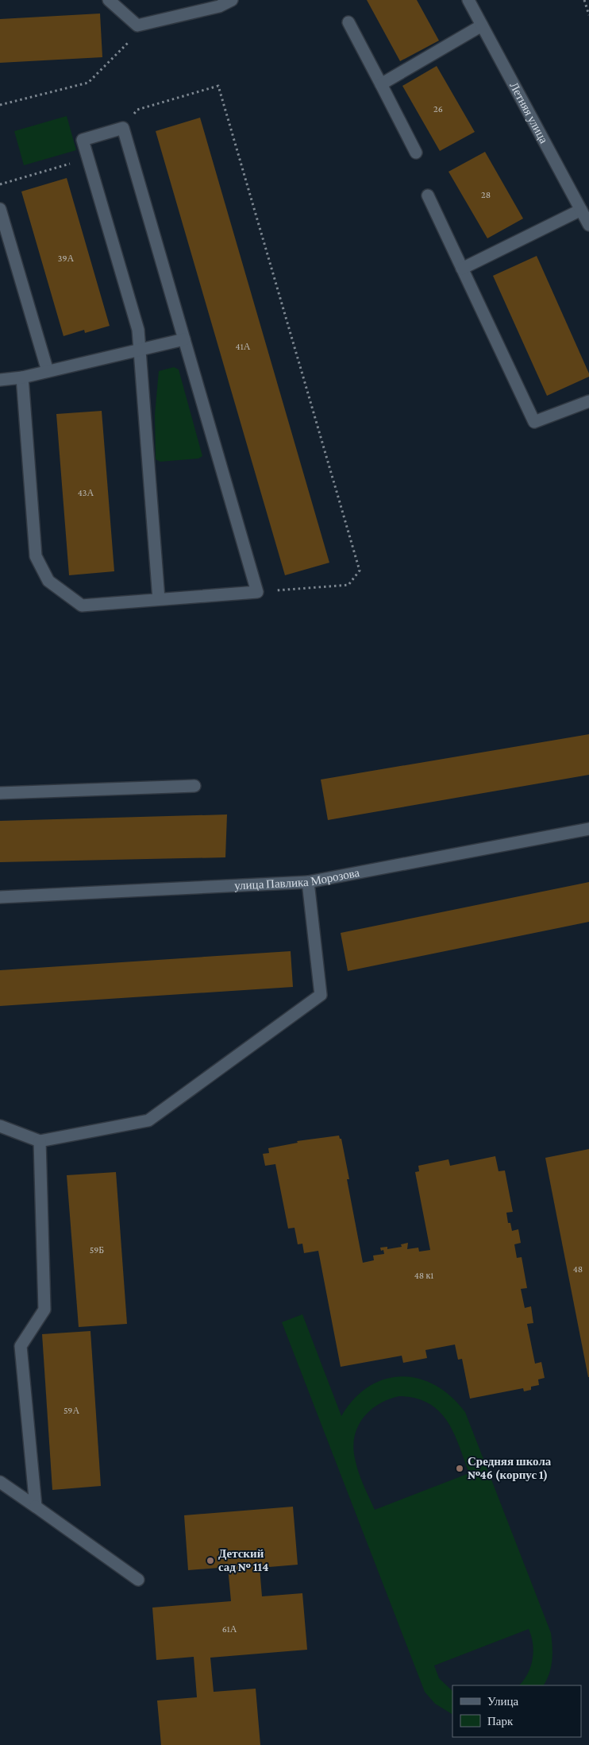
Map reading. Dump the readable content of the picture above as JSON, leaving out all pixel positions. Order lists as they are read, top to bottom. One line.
{"streets":{"street":["Летняя улица","улица Павлика Морозова"]},"places":["Средняя школа №46 (корпус 1)","Детский сад № 114"],"house_numbers":["26","28","39А","41А","43А","59Б","48","48 к1","59А","61А"],"legend":["Улица","Парк"]}
